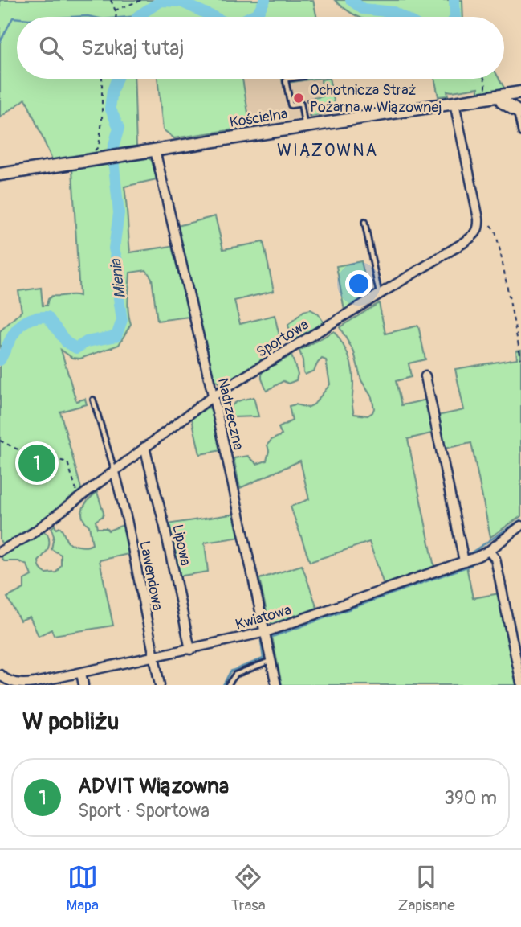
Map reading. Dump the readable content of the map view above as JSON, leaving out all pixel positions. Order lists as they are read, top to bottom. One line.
{"streets":{"street":["Kościelna","Sportowa","Nadrzeczna","Lipowa","Lawendowa","Kwiatowa"]},"crossings":[["Kościelna","Sportowa"],["Kościelna","Nadrzeczna"],["Sportowa","Nadrzeczna"],["Sportowa","Lipowa"],["Sportowa","Lawendowa"],["Nadrzeczna","Kwiatowa"],["Lipowa","Kwiatowa"],["Lawendowa","Kwiatowa"]],"districts":["WIĄZOWNA"],"water":["Mienia"],"places":["Ochotnicza Straż Pożarna w Wiązownej"],"page":{"search":"Szukaj tutaj","pins":"1","heading":"W pobliżu","list":[{"mark":"1","name":"ADVIT Wiązowna","note":"Sport · Sportowa","value":"390 m"}],"nav":["Mapa","Trasa","Zapisane"]}}
